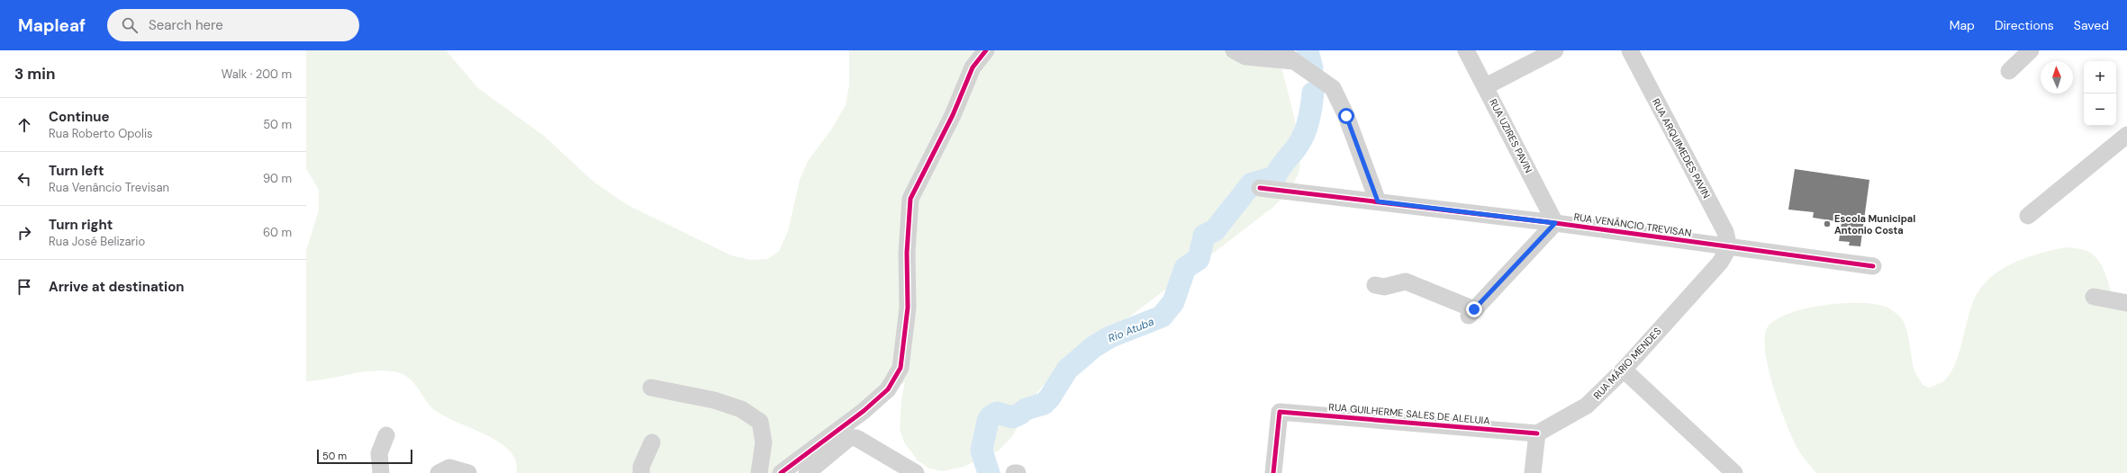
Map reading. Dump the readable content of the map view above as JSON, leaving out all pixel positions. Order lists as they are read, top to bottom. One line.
{"streets":{"street":["RUA UZIRES PAVIN","RUA ARQUIMEDES PAVIN","RUA VENÂNCIO TREVISAN","RUA MÁRIO MENDES","RUA GUILHERME SALES DE ALELUIA"]},"crossings":[["RUA UZIRES PAVIN","RUA VENÂNCIO TREVISAN"],["RUA ARQUIMEDES PAVIN","RUA VENÂNCIO TREVISAN"],["RUA ARQUIMEDES PAVIN","RUA MÁRIO MENDES"],["RUA VENÂNCIO TREVISAN","RUA MÁRIO MENDES"],["RUA MÁRIO MENDES","RUA GUILHERME SALES DE ALELUIA"]],"water":["Rio Atuba"],"places":["Escola Municipal Antonio Costa"],"scale_bar":"50 m","north":"top","page":{"header":"Mapleaf","search":"Search here","nav":["Map","Directions","Saved"],"heading":["3 min","Walk · 200 m"],"map_buttons":["+","−"],"list":[["Continue","Rua Roberto Opolis","50 m"],["Turn left","Rua Venâncio Trevisan","90 m"],["Turn right","Rua José Belizario","60 m"],"Arrive at destination"],"scale":"50 m"}}
